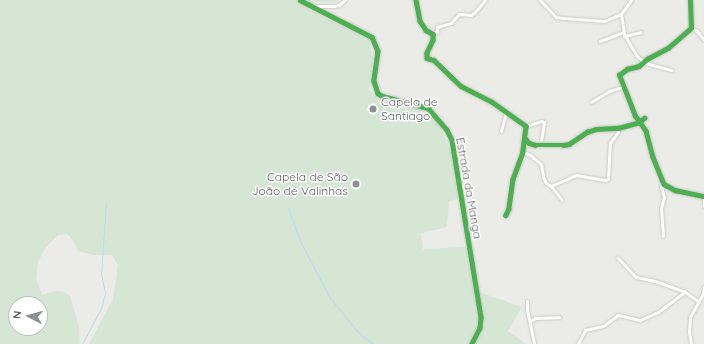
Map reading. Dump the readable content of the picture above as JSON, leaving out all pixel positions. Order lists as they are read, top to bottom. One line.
{"streets":{"street":["Estrada da Manga"]},"places":["Capela de Santiago","Capela de São João de Valinhas"],"north":"left"}
